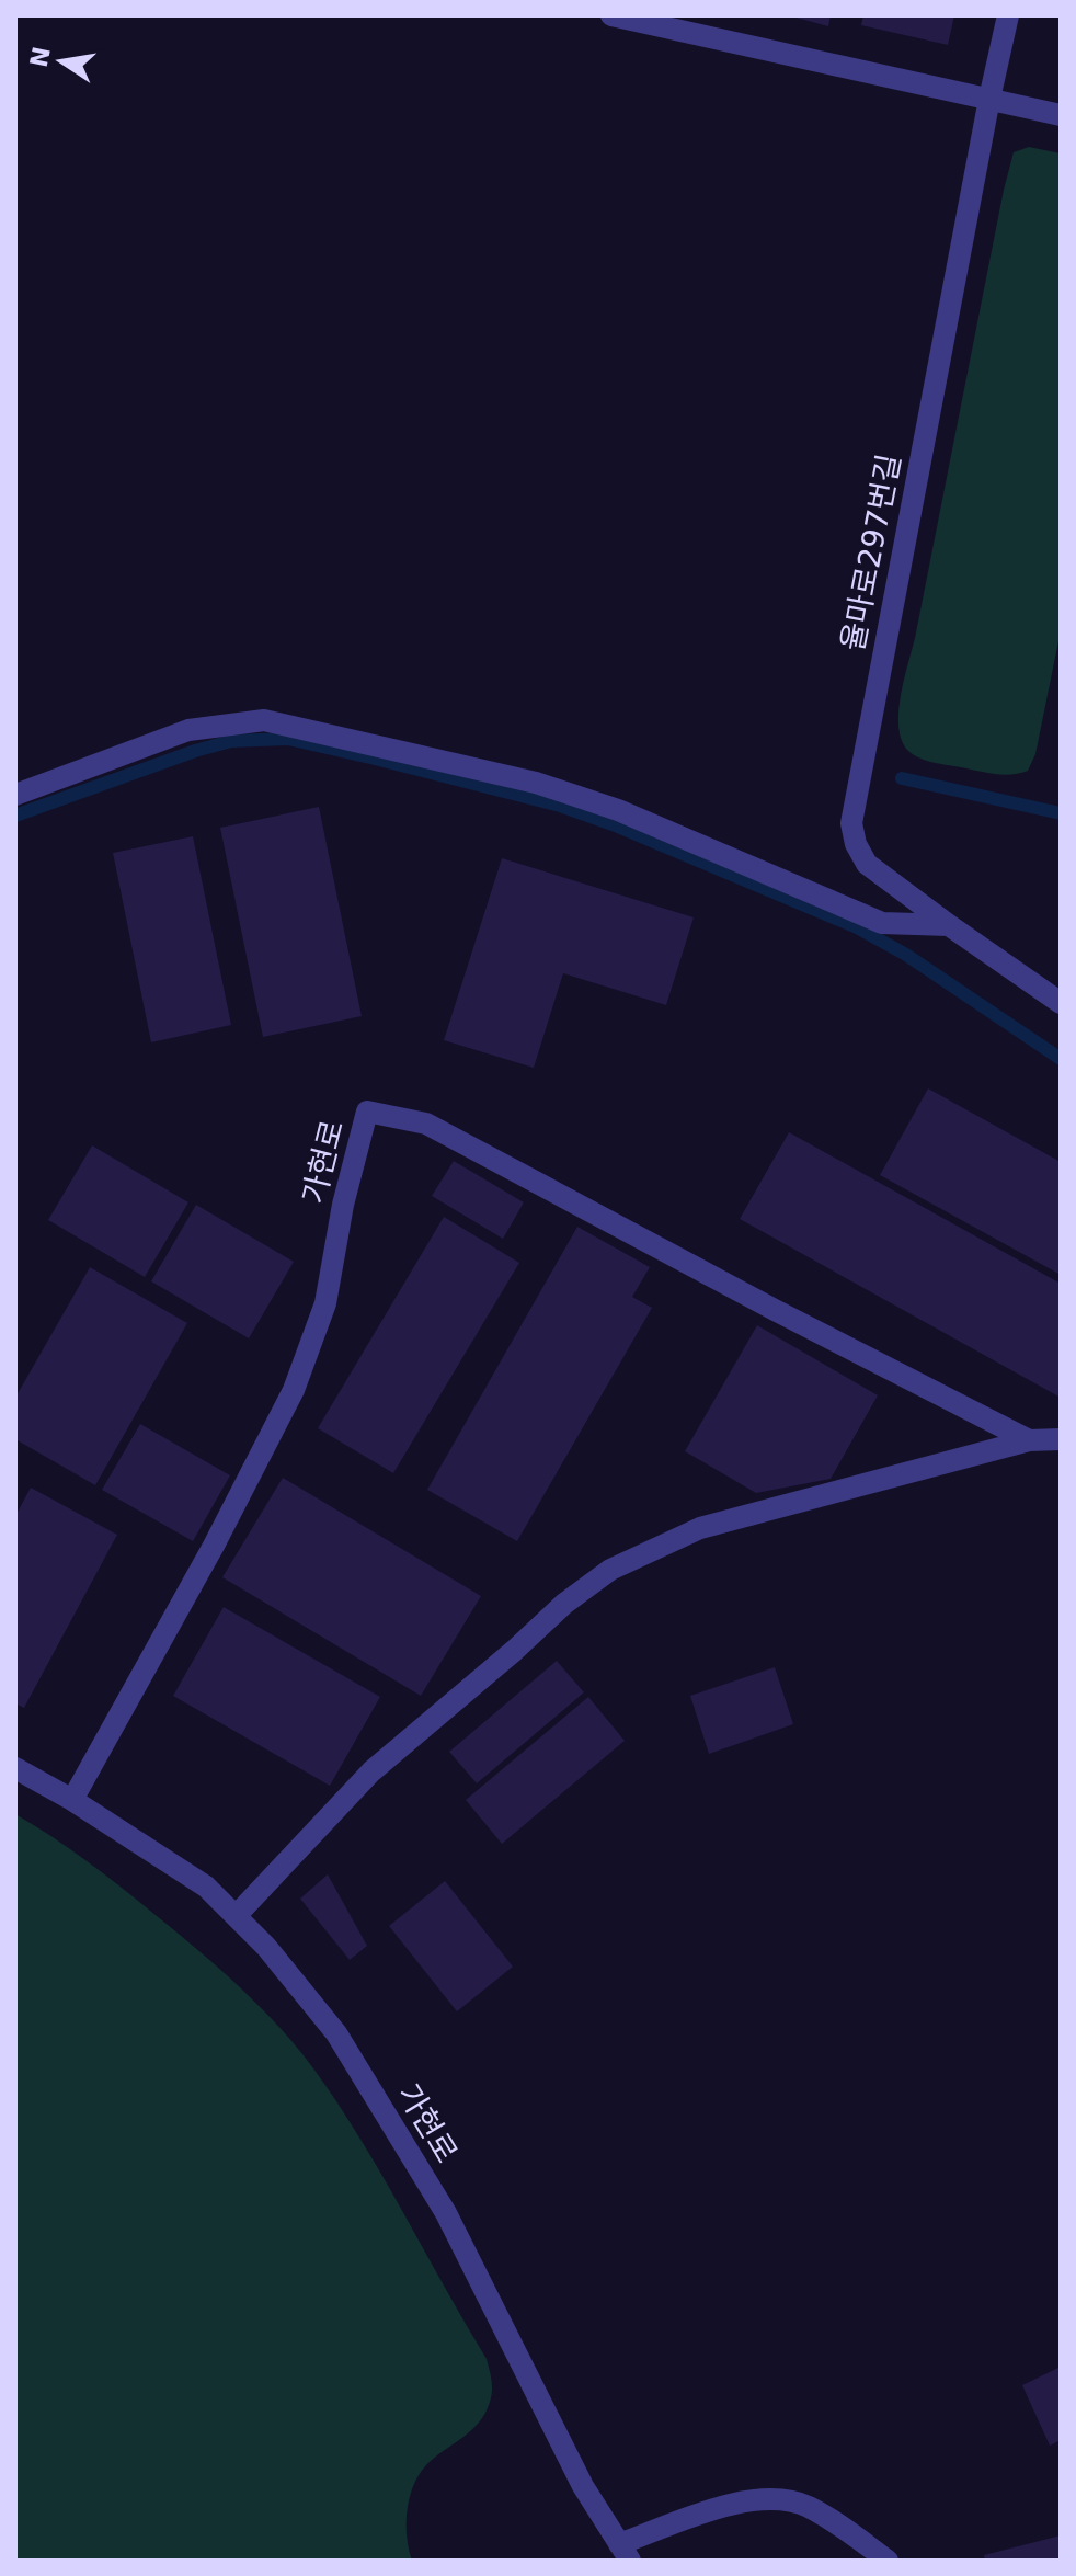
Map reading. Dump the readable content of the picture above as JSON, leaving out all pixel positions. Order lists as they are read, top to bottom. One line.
{"streets":{"street":["율마로297번길","가현로"]},"north":"left"}
